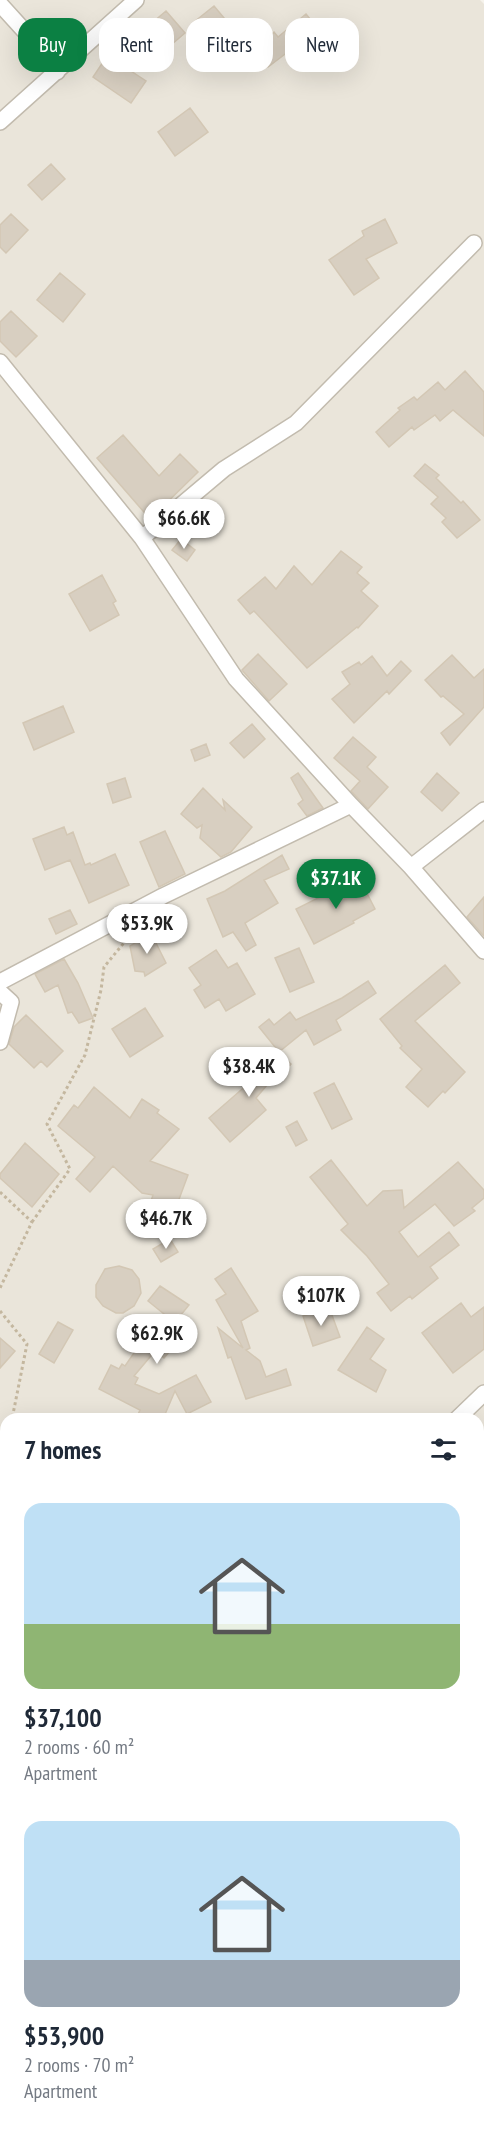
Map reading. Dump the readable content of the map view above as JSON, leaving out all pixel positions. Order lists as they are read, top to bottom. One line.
{"page":{"chip":["Buy","Rent","Filters","New"],"price":["$66.6K","$37.1K","$53.9K","$38.4K","$46.7K","$107K","$62.9K"],"heading":"7 homes","list":[{"name":"$37,100","note":"2 rooms · 60 m² · Apartment"},{"name":"$53,900","note":"2 rooms · 70 m² · Apartment"}]}}
